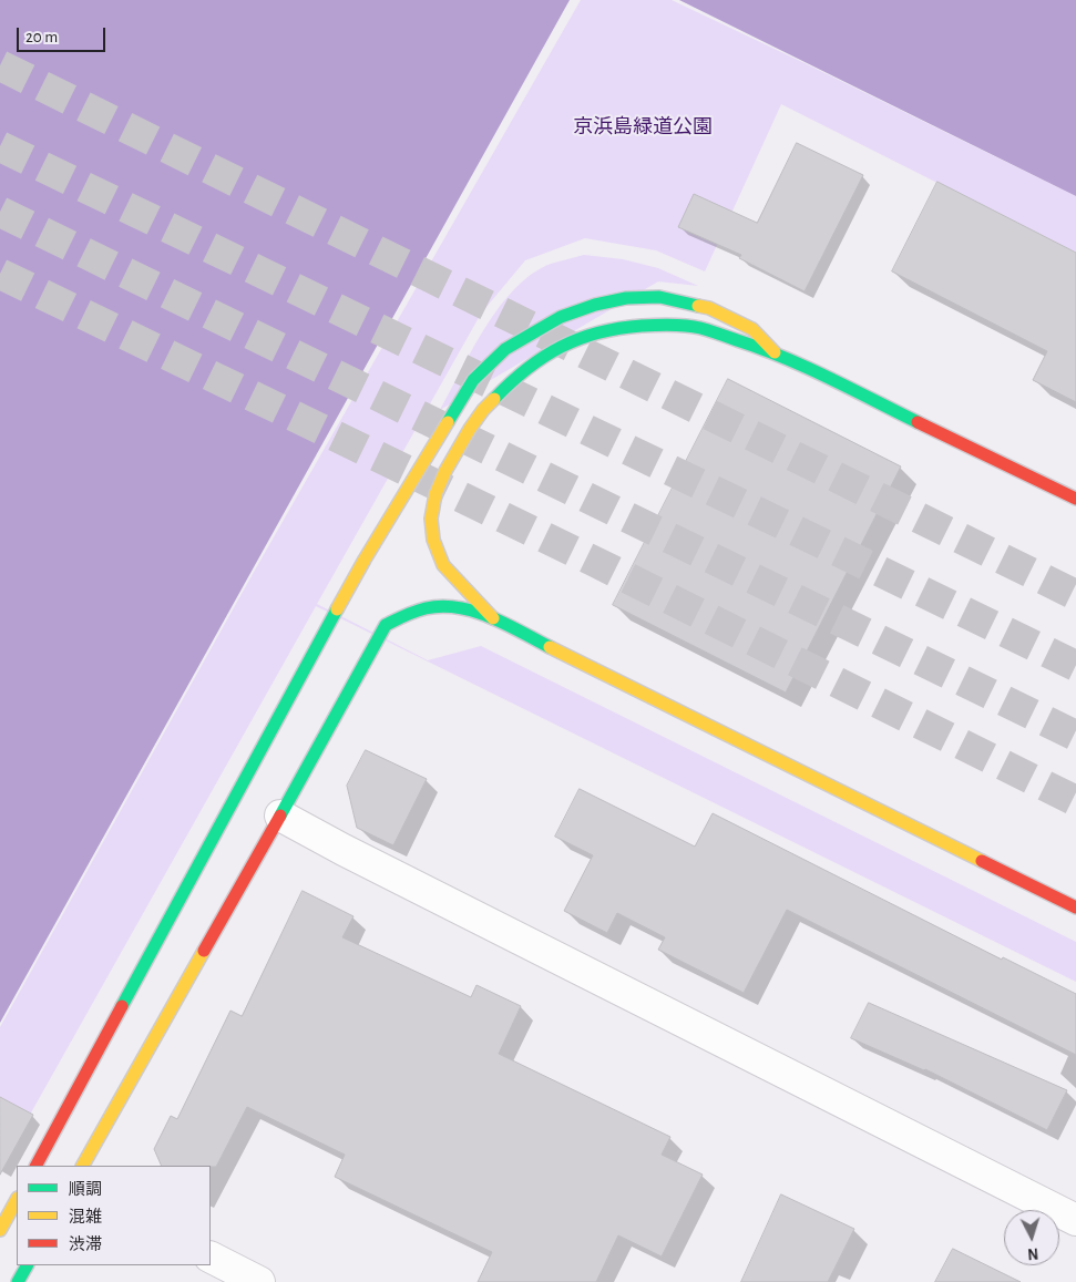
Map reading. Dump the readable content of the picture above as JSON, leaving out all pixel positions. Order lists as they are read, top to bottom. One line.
{"parks":["京浜島緑道公園"],"legend":["順調","混雑","渋滞"],"scale_bar":"20 m","north":"bottom"}
